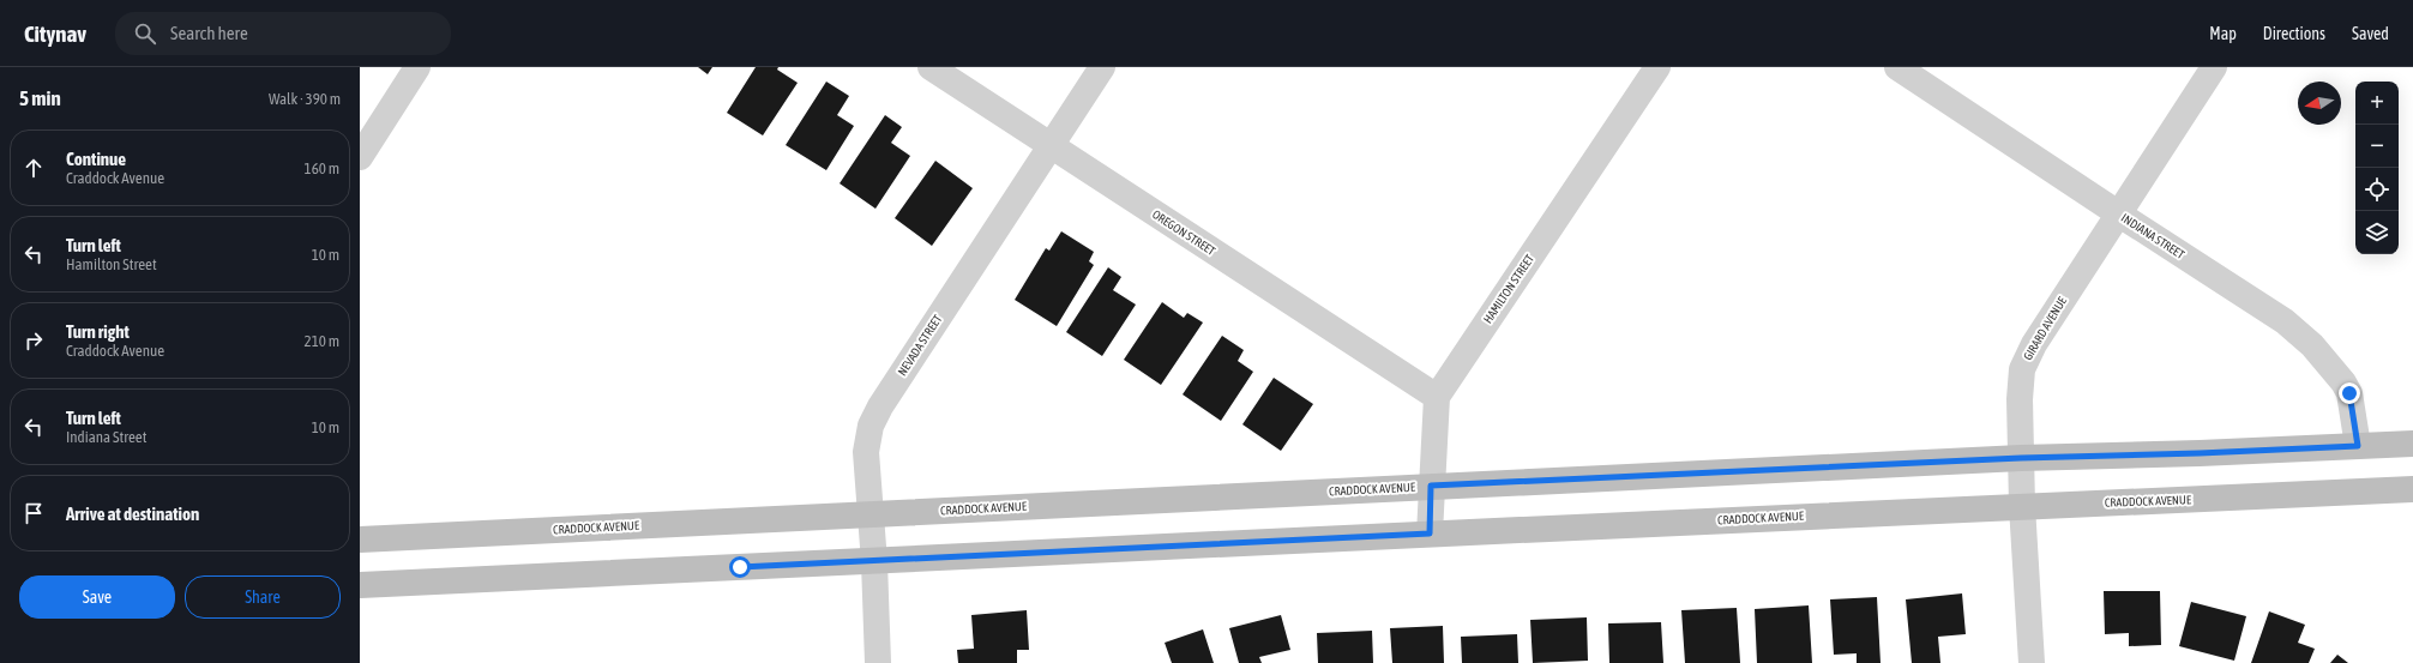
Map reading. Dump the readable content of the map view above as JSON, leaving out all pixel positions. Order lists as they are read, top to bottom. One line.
{"streets":{"street":["OREGON STREET","INDIANA STREET","HAMILTON STREET","GIRARD AVENUE","NEVADA STREET","CRADDOCK AVENUE"]},"crossings":[["OREGON STREET","HAMILTON STREET"],["OREGON STREET","NEVADA STREET"],["INDIANA STREET","GIRARD AVENUE"],["INDIANA STREET","CRADDOCK AVENUE"],["HAMILTON STREET","CRADDOCK AVENUE"],["GIRARD AVENUE","CRADDOCK AVENUE"],["NEVADA STREET","CRADDOCK AVENUE"]],"north":"left","page":{"header":"Citynav","search":"Search here","nav":["Map","Directions","Saved"],"heading":["5 min","Walk · 390 m"],"map_buttons":["+","−"],"list":[["Continue","Craddock Avenue","160 m"],["Turn left","Hamilton Street","10 m"],["Turn right","Craddock Avenue","210 m"],["Turn left","Indiana Street","10 m"],"Arrive at destination"],"buttons":["Save","Share"]}}
